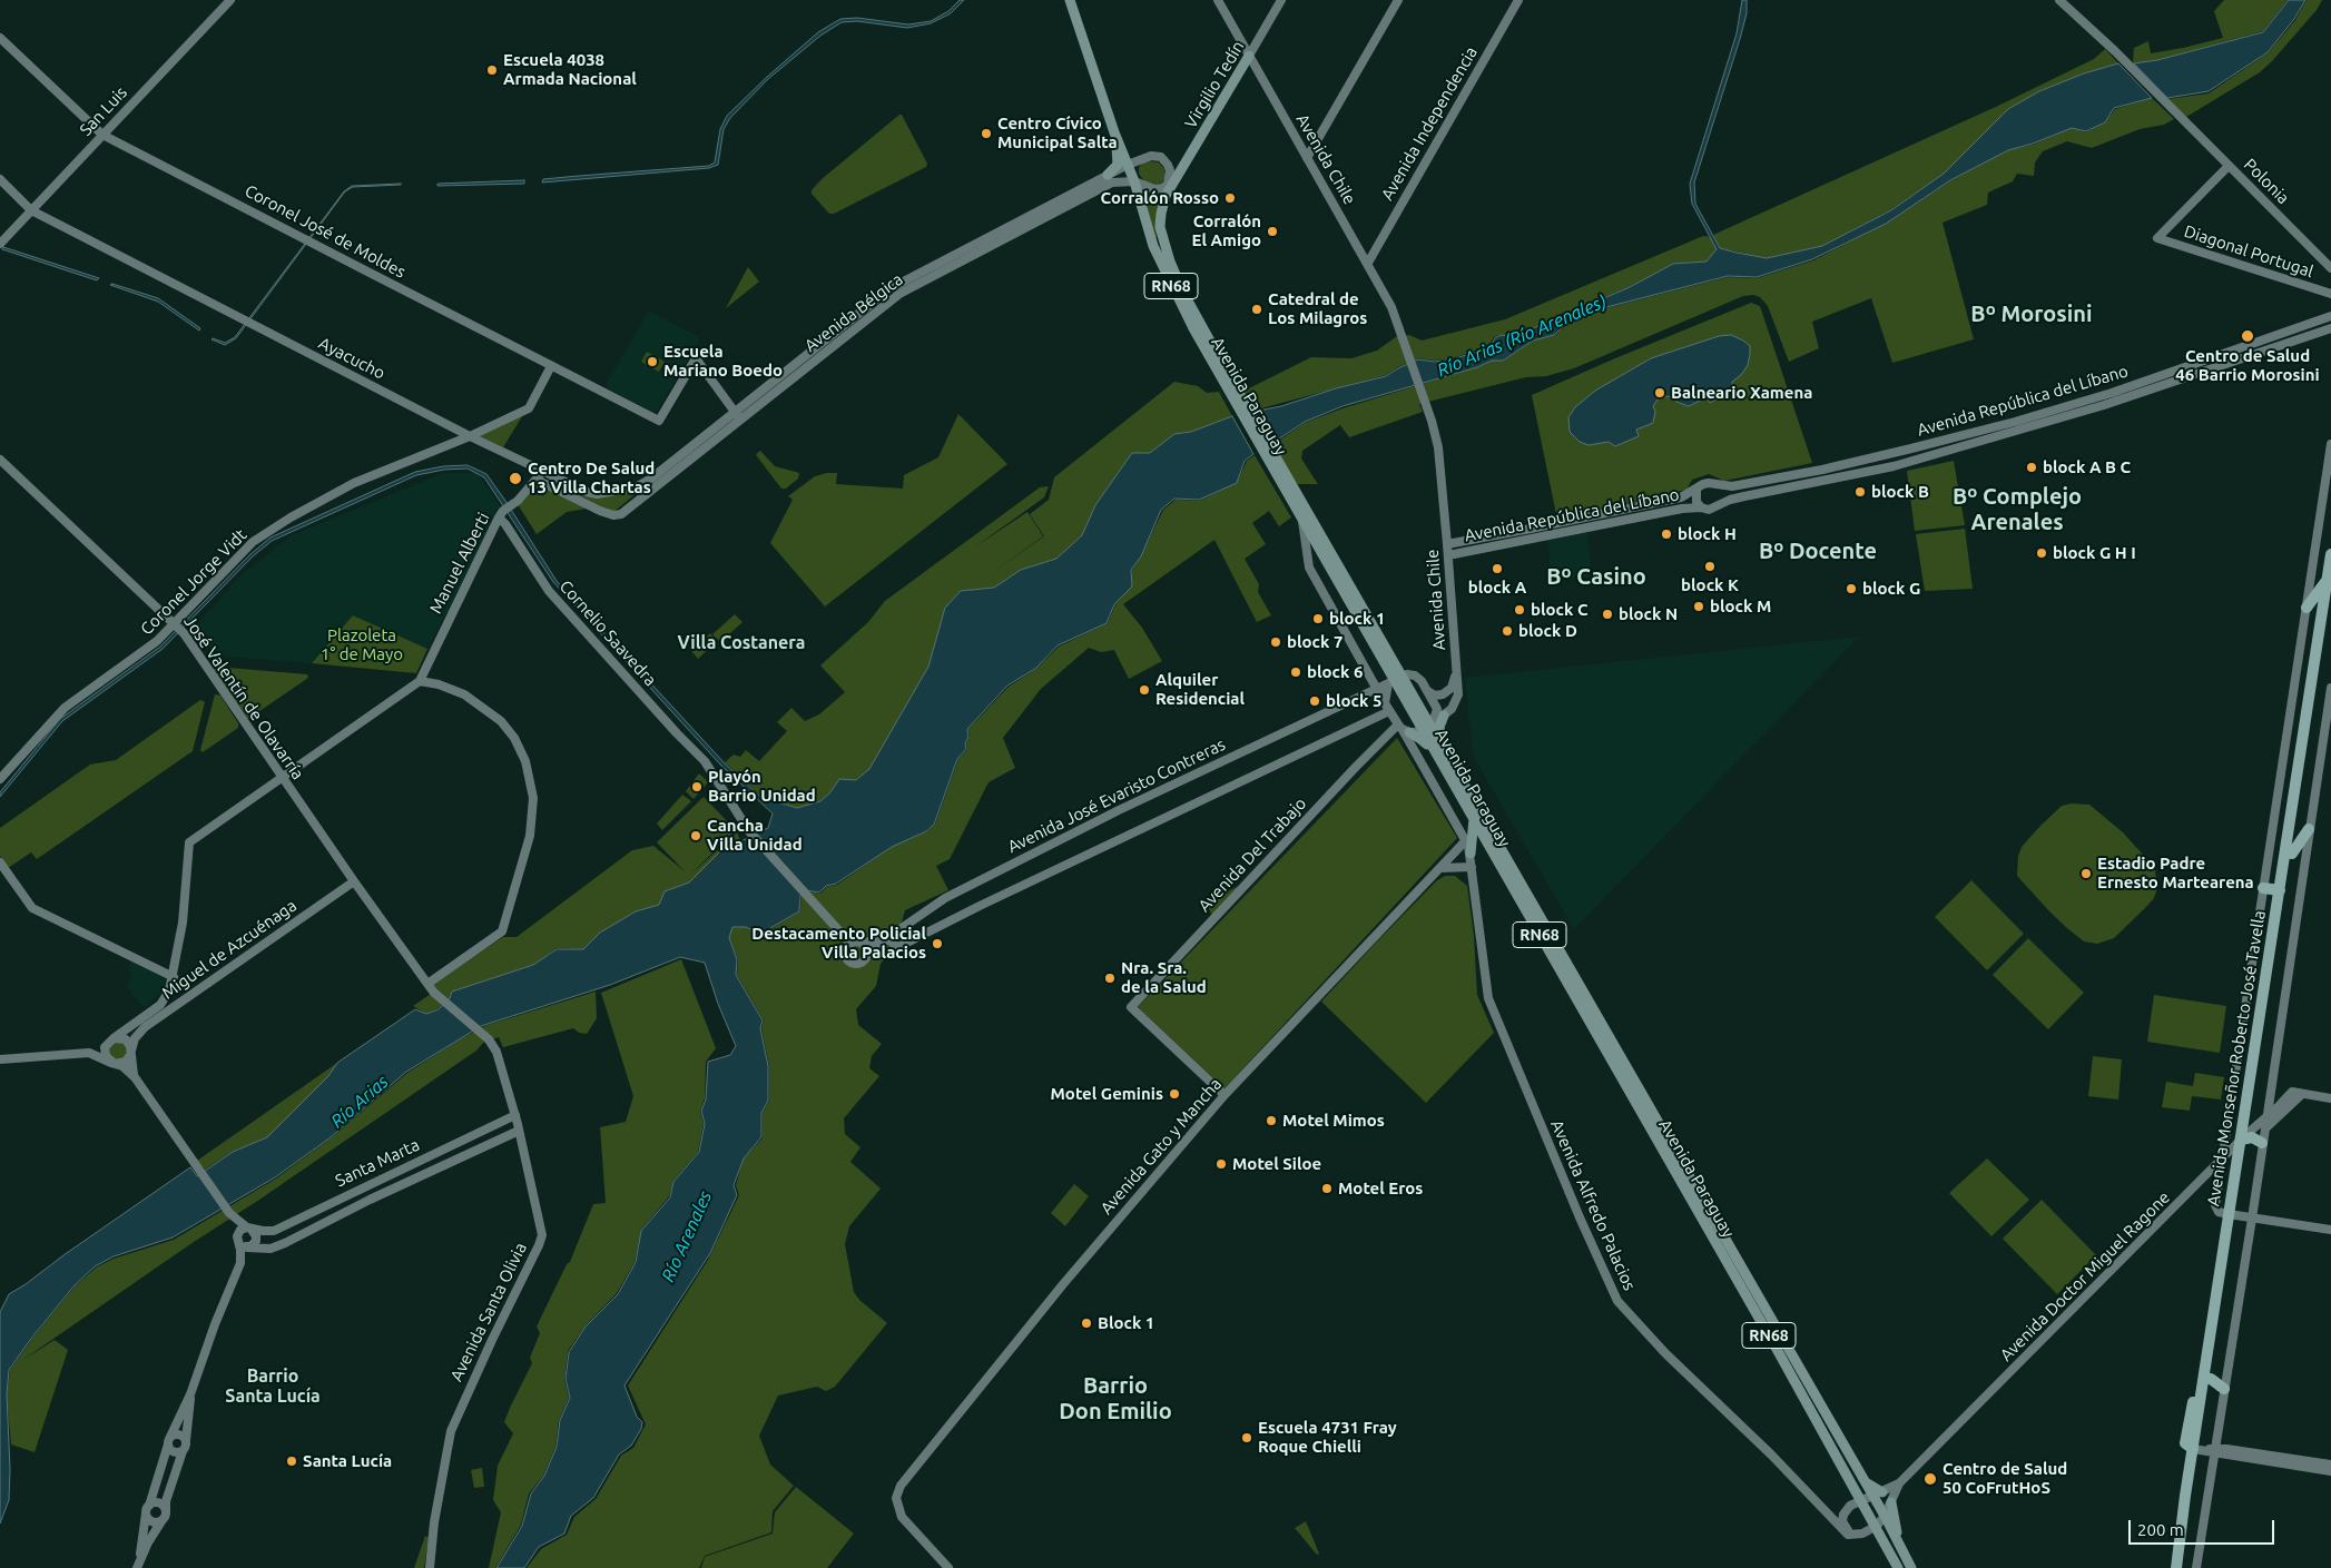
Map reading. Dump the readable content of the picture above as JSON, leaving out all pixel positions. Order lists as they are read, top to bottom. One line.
{"streets":{"highway":["Avenida Monseñor Roberto José Tavella"],"main road":["Virgilio Tedín","RN68","Avenida Paraguay"],"street":["San Luis","Avenida Independencia","Avenida Chile","Polonia","Coronel José de Moldes","Diagonal Portugal","Avenida Bélgica","Ayacucho","Avenida República del Líbano","Manuel Alberti","Coronel Jorge Vidt","Cornelio Saavedra","José Valentín de Olavarría","Avenida José Evaristo Contreras","Avenida Del Trabajo","Miguel de Azcuénaga","Avenida Gato y Mancha","Santa Marta","Avenida Alfredo Palacios","Avenida Doctor Miguel Ragone","Avenida Santa Olivia"]},"crossings":[["Virgilio Tedín","Avenida Chile"],["Virgilio Tedín","Avenida Bélgica"],["Virgilio Tedín","Avenida Paraguay"],["San Luis","Coronel José de Moldes"],["San Luis","Ayacucho"],["Avenida Independencia","Avenida Chile"],["Avenida Chile","Avenida República del Líbano"],["Polonia","Diagonal Portugal"],["Coronel José de Moldes","Avenida Bélgica"],["Coronel José de Moldes","Coronel Jorge Vidt"],["Avenida Bélgica","Ayacucho"],["Avenida Bélgica","Avenida Paraguay"],["Avenida Bélgica","Manuel Alberti"],["Ayacucho","Manuel Alberti"],["Ayacucho","Coronel Jorge Vidt"],["Avenida Paraguay","Avenida José Evaristo Contreras"],["Avenida Paraguay","Avenida Doctor Miguel Ragone"],["Manuel Alberti","Cornelio Saavedra"],["Coronel Jorge Vidt","José Valentín de Olavarría"],["José Valentín de Olavarría","Miguel de Azcuénaga"],["José Valentín de Olavarría","Avenida Santa Olivia"],["Avenida Del Trabajo","Avenida Gato y Mancha"],["Avenida Monseñor Roberto José Tavella","Avenida Doctor Miguel Ragone"],["Santa Marta","Avenida Santa Olivia"],["Avenida Alfredo Palacios","Avenida Doctor Miguel Ragone"]],"districts":["Bº Morosini","Bº Complejo Arenales","Bº Docente","Bº Casino","Villa Costanera","Barrio Santa Lucía","Barrio Don Emilio"],"water":["Río Arias (Río Arenales)","Río Arias","Río Arenales"],"parks":["Plazoleta 1° de Mayo"],"places":["Escuela 4038 Armada Nacional","Centro Cívico Municipal Salta","Corralón Rosso","Corralón El Amigo","Catedral de Los Milagros","Centro de Salud 46 Barrio Morosini","Escuela Mariano Boedo","Balneario Xamena","block A B C","Centro De Salud 13 Villa Chartas","block B","block H","block G H I","block K","block A","block G","block M","block C","block N","block 1","block D","block 7","block 6","Alquiler Residencial","block 5","Playón Barrio Unidad","Cancha Villa Unidad","Estadio Padre Ernesto Martearena","Destacamento Policial Villa Palacios","Nra. Sra. de la Salud","Motel Geminis","Motel Mimos","Motel Siloe","Motel Eros","Block 1","Escuela 4731 Fray Roque Chielli","Santa Lucía","Centro de Salud 50 CoFrutHoS"],"scale_bar":"200 m"}
